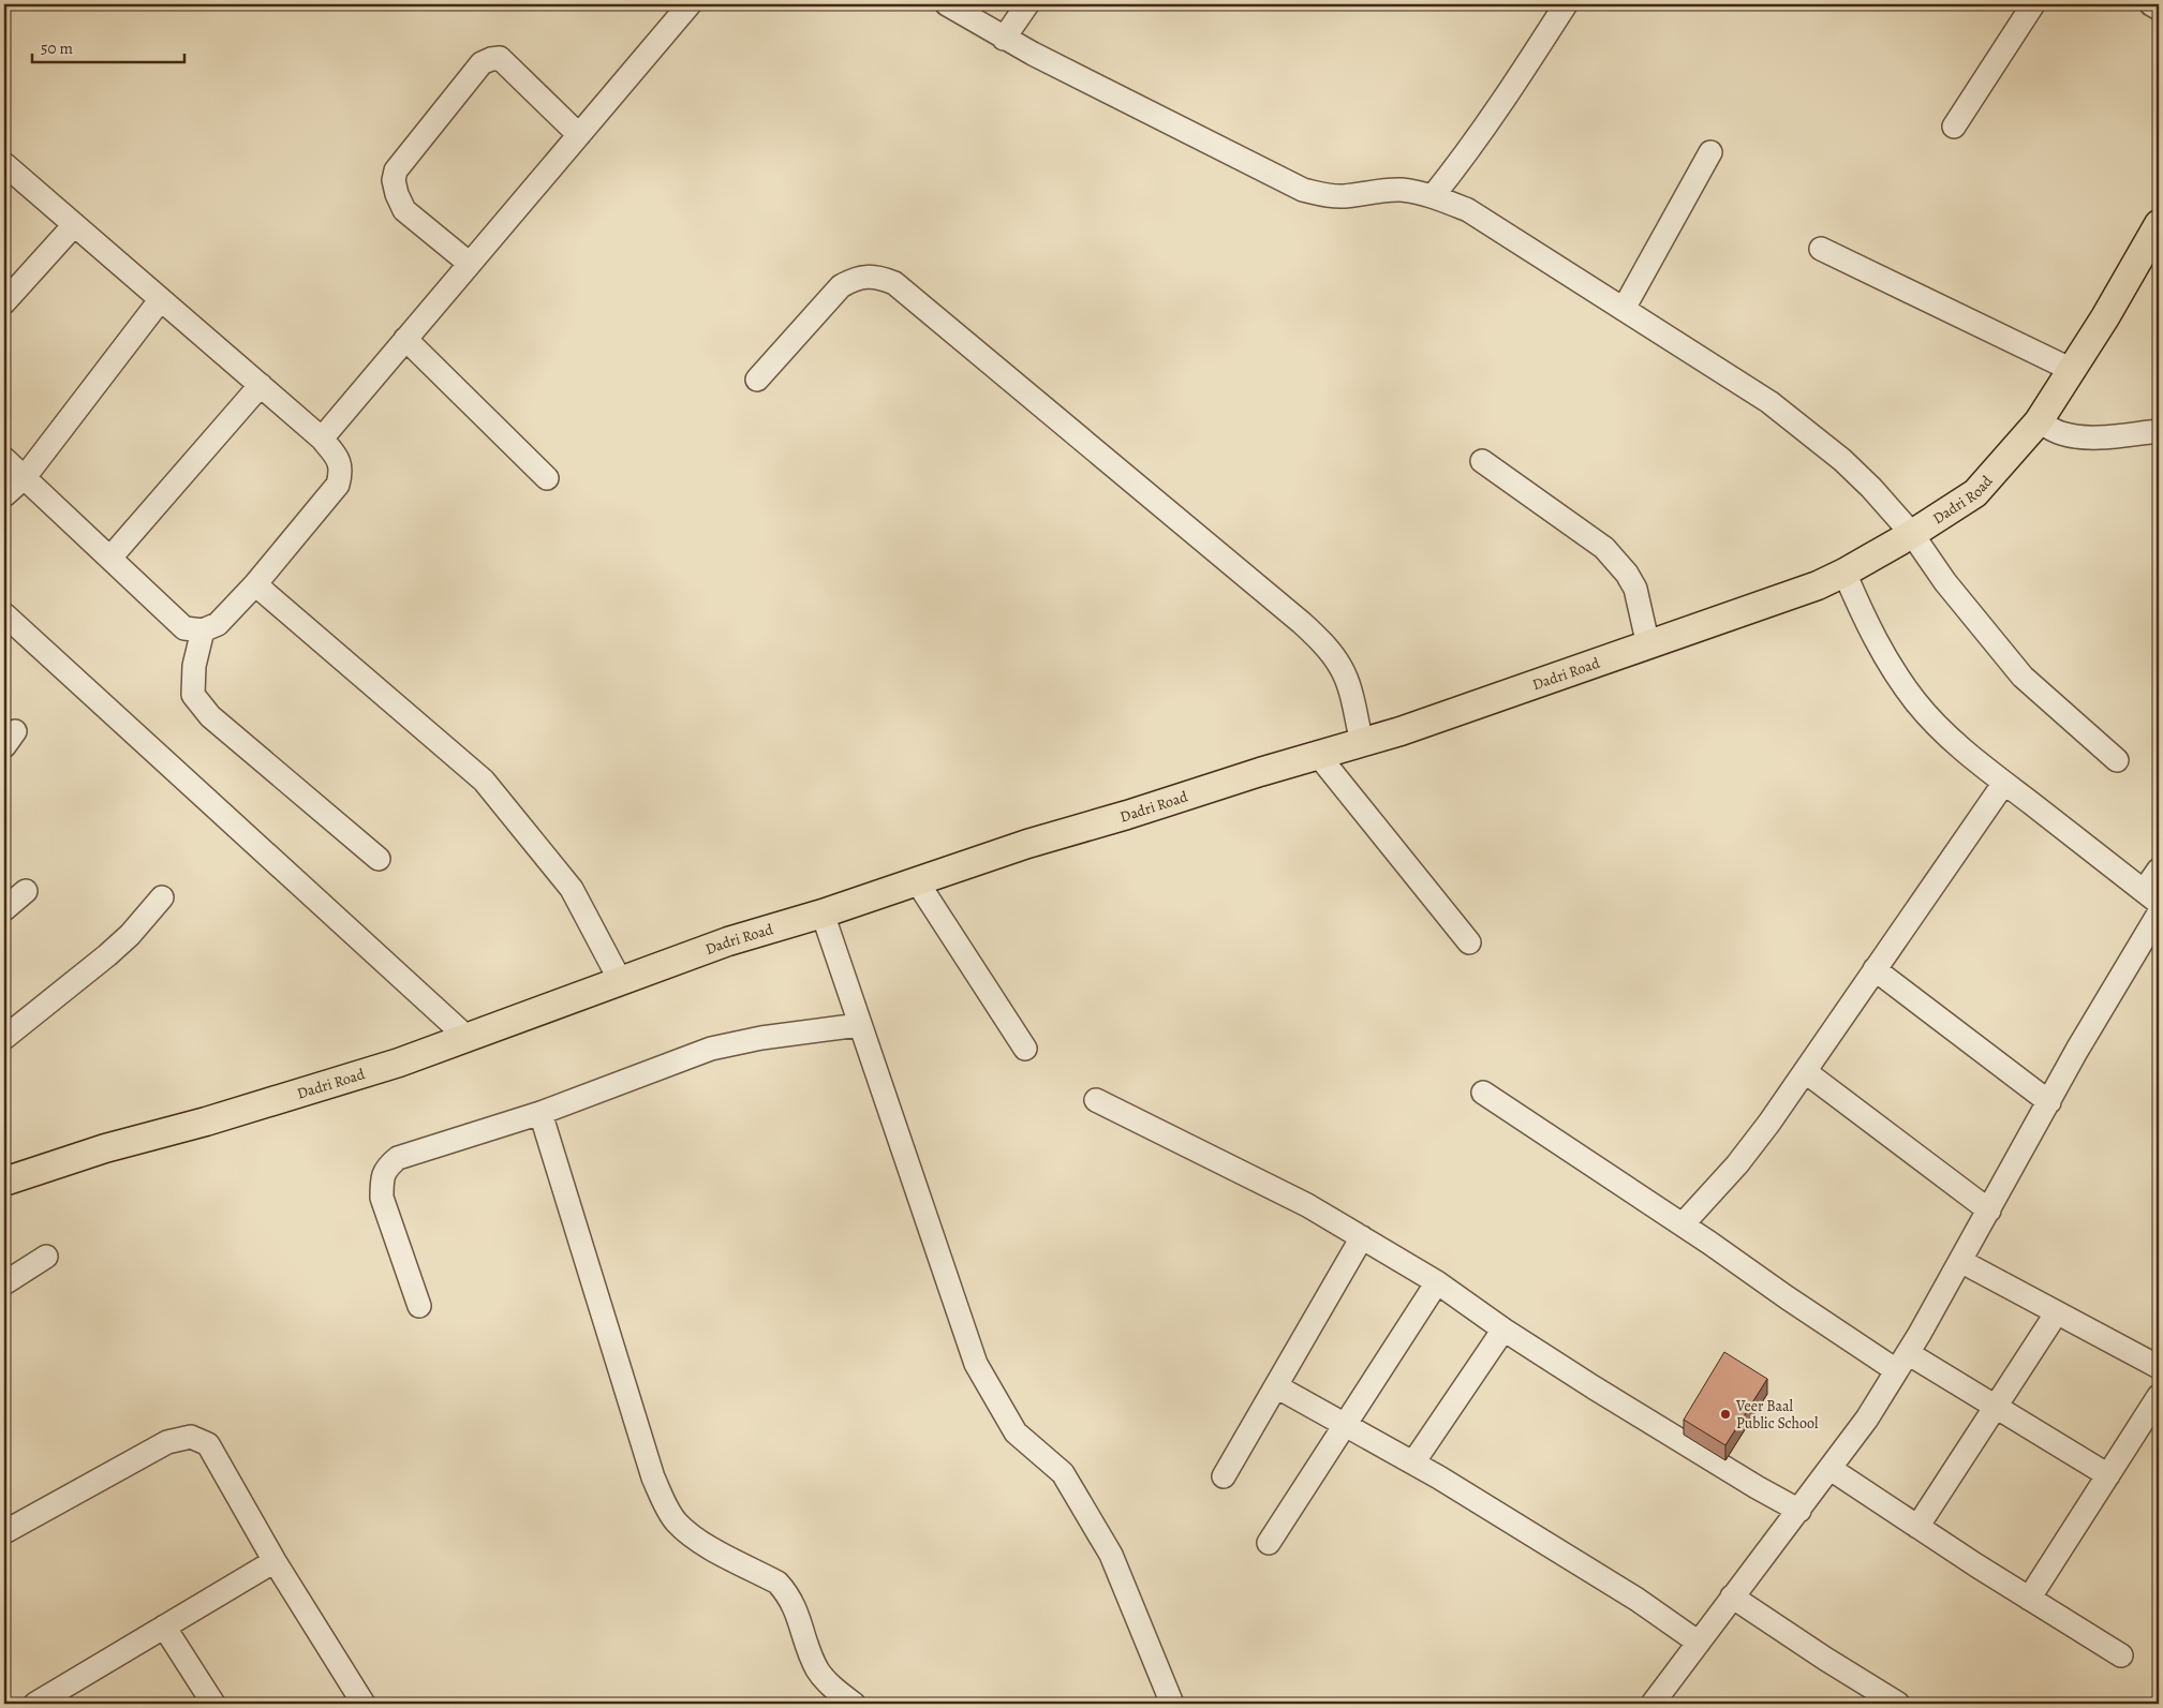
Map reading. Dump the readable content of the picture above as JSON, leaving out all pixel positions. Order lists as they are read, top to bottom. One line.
{"streets":{"main road":["Dadri Road"]},"places":["Veer Baal Public School"],"scale_bar":"50 m"}
